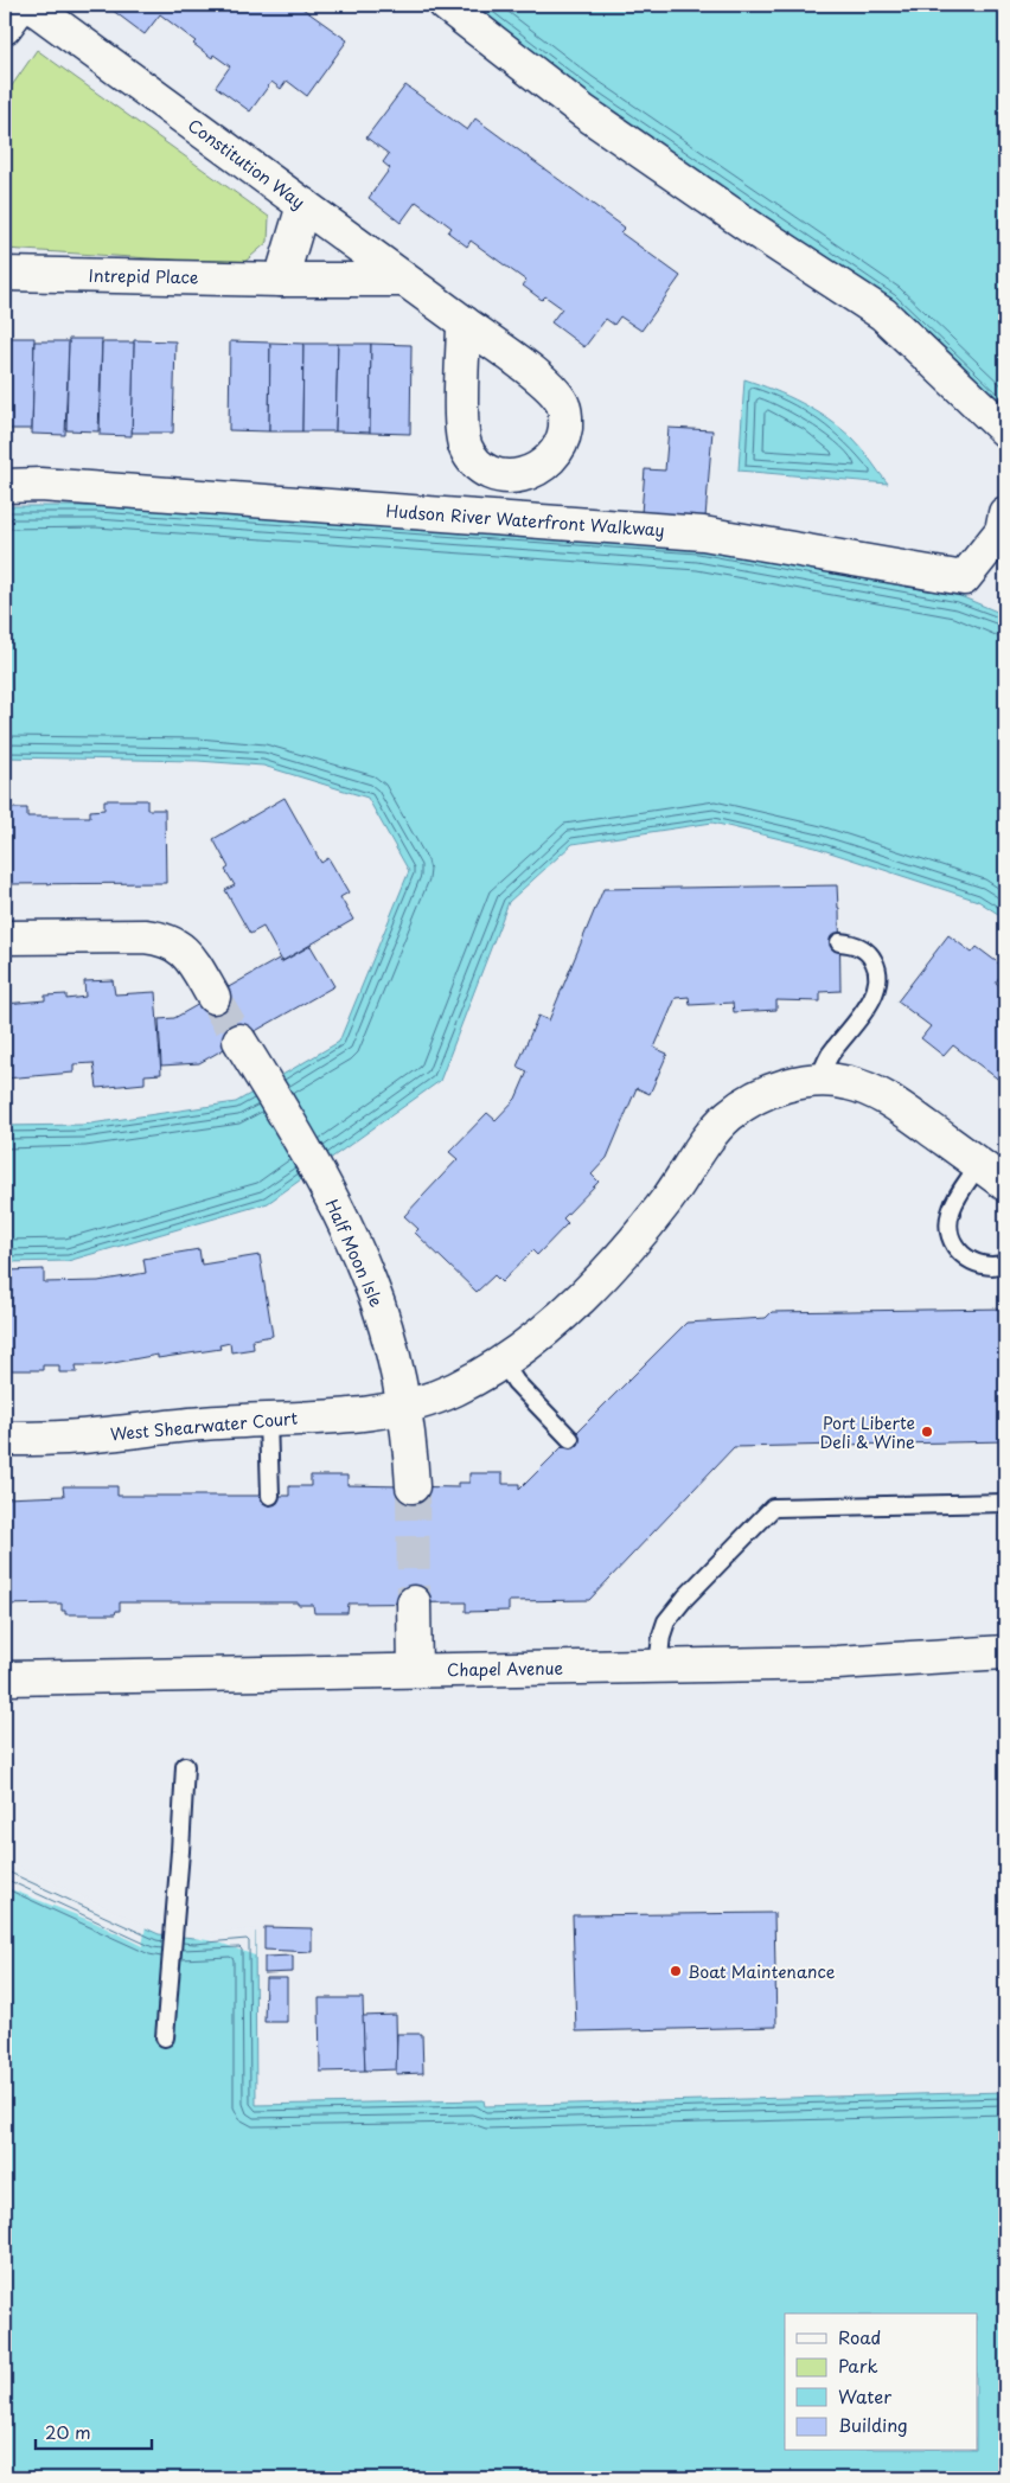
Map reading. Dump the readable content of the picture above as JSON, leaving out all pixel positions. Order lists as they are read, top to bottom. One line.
{"streets":{"street":["Constitution Way","Intrepid Place","Hudson River Waterfront Walkway","Half Moon Isle","West Shearwater Court","Chapel Avenue"]},"crossings":[["Constitution Way","Intrepid Place"],["Half Moon Isle","West Shearwater Court"]],"places":["Port Liberte Deli & Wine","Boat Maintenance"],"legend":["Road","Park","Water","Building"],"scale_bar":"20 m"}
